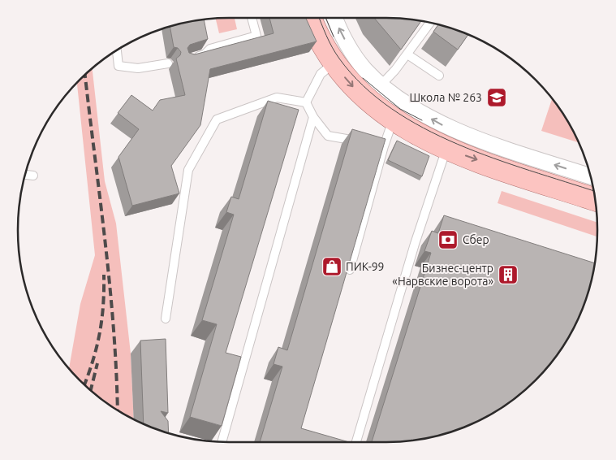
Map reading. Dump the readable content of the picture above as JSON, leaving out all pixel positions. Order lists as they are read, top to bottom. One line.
{"places":{"school or university":["Школа № 263"],"bank":["Сбер"],"shop":["ПИК-99"],"building":["Бизнес-центр «Нарвские ворота»"]}}
